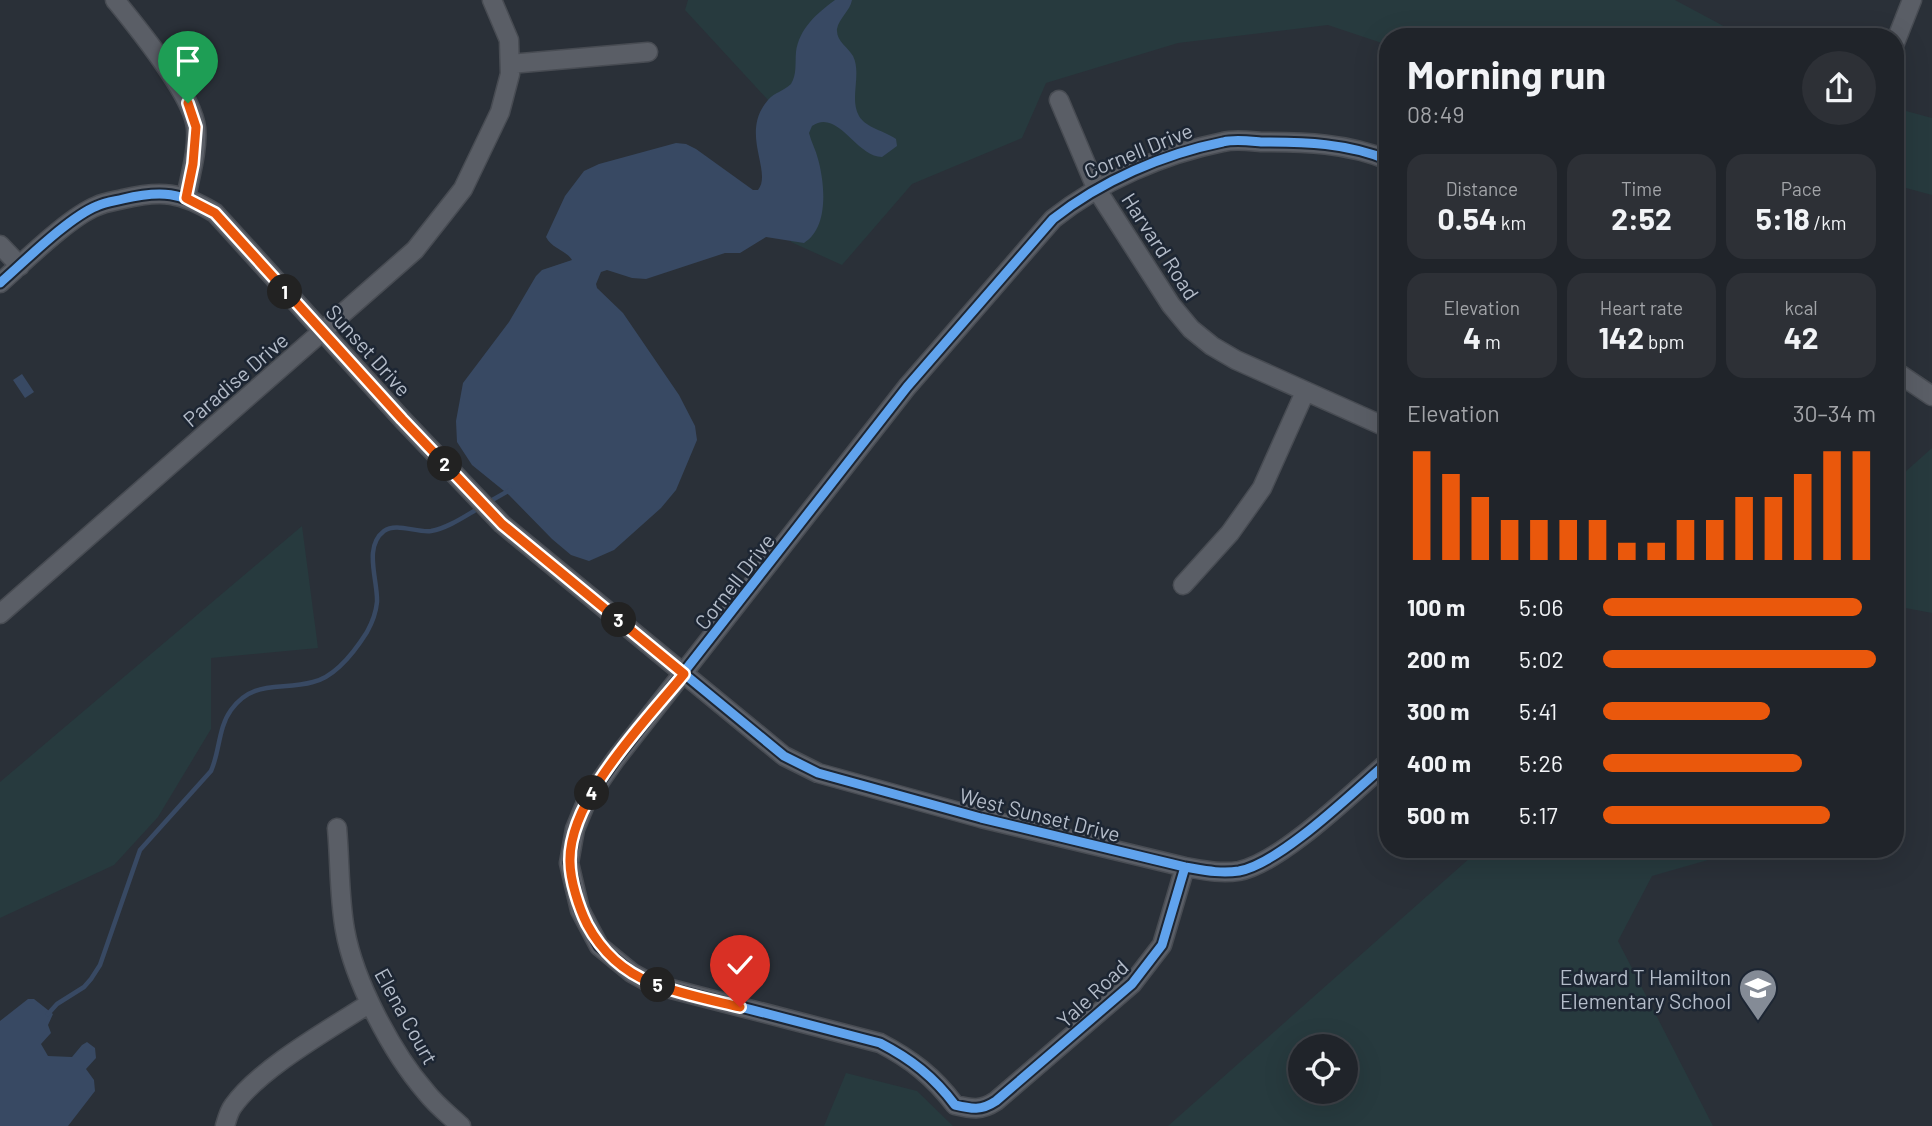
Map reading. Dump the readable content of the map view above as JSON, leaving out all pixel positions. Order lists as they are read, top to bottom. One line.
{"streets":{"street":["Cornell Drive","Harvard Road","Sunset Drive","Paradise Drive","West Sunset Drive","Yale Road","Elena Court"]},"crossings":[["Cornell Drive","Harvard Road"],["Cornell Drive","Sunset Drive"],["Cornell Drive","West Sunset Drive"],["Cornell Drive","Yale Road"],["Sunset Drive","Paradise Drive"],["Sunset Drive","West Sunset Drive"],["West Sunset Drive","Yale Road"]],"places":{"school or university":["Edward T Hamilton Elementary School"]},"page":{"heading":["Morning run","08:49"],"stats":[["Distance","0.54 km"],["Time","2:52"],["Pace","5:18 /km"],["Elevation","4 m"],["Heart rate","142 bpm"],["kcal","42"]],"pins":["1","2","3","4","5"],"chart":["Elevation","30–34 m"],"list":[{"name":"100 m","note":"5:06"},{"name":"200 m","note":"5:02"},{"name":"300 m","note":"5:41"},{"name":"400 m","note":"5:26"},{"name":"500 m","note":"5:17"}]}}
